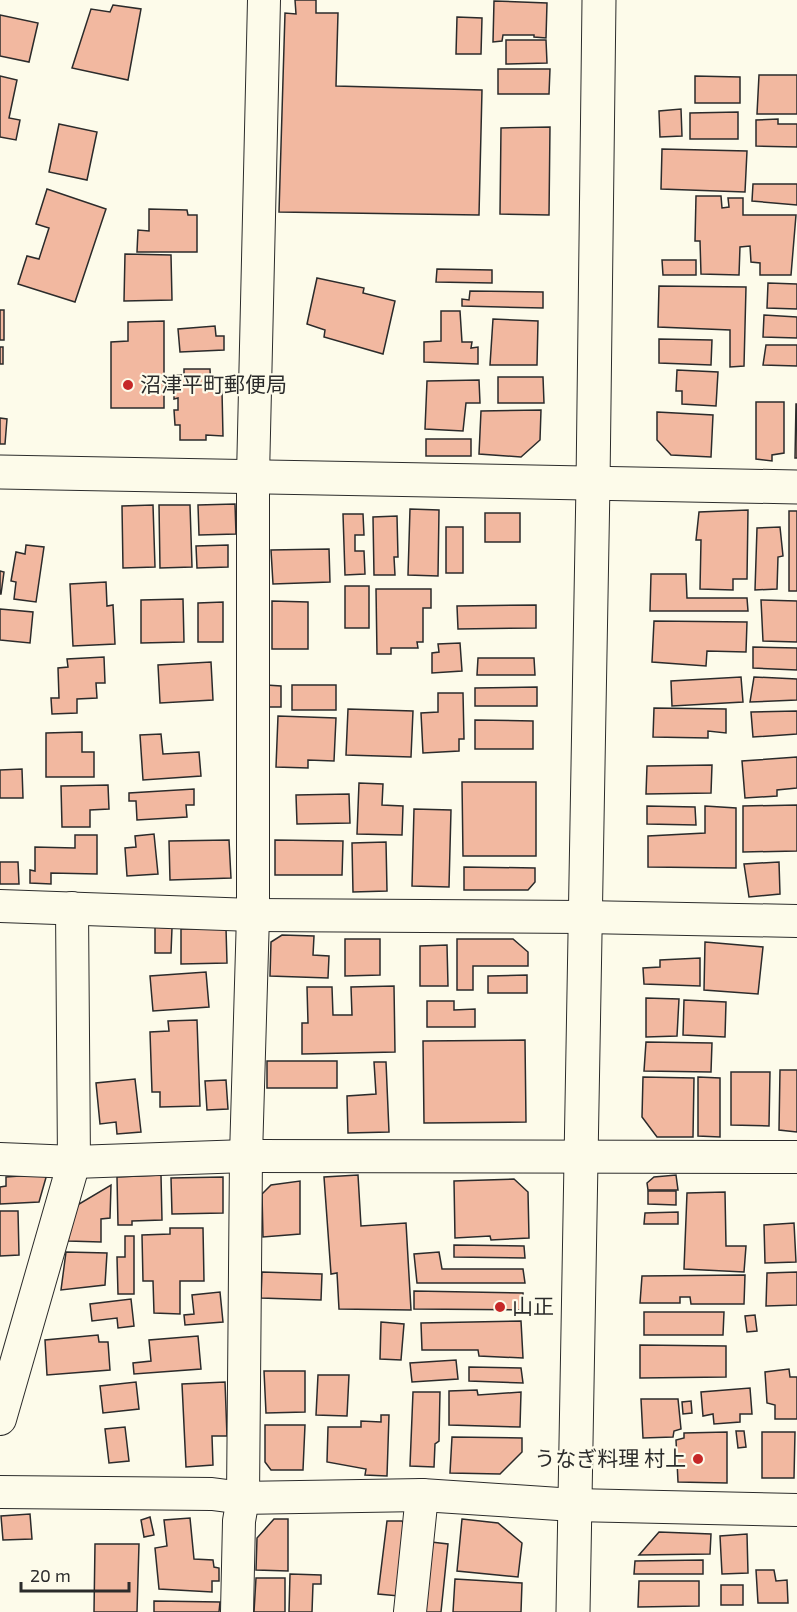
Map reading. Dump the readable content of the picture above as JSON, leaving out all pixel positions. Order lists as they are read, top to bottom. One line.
{"places":["沼津平町郵便局","山正","うなぎ料理 村上"],"scale_bar":"20 m"}
